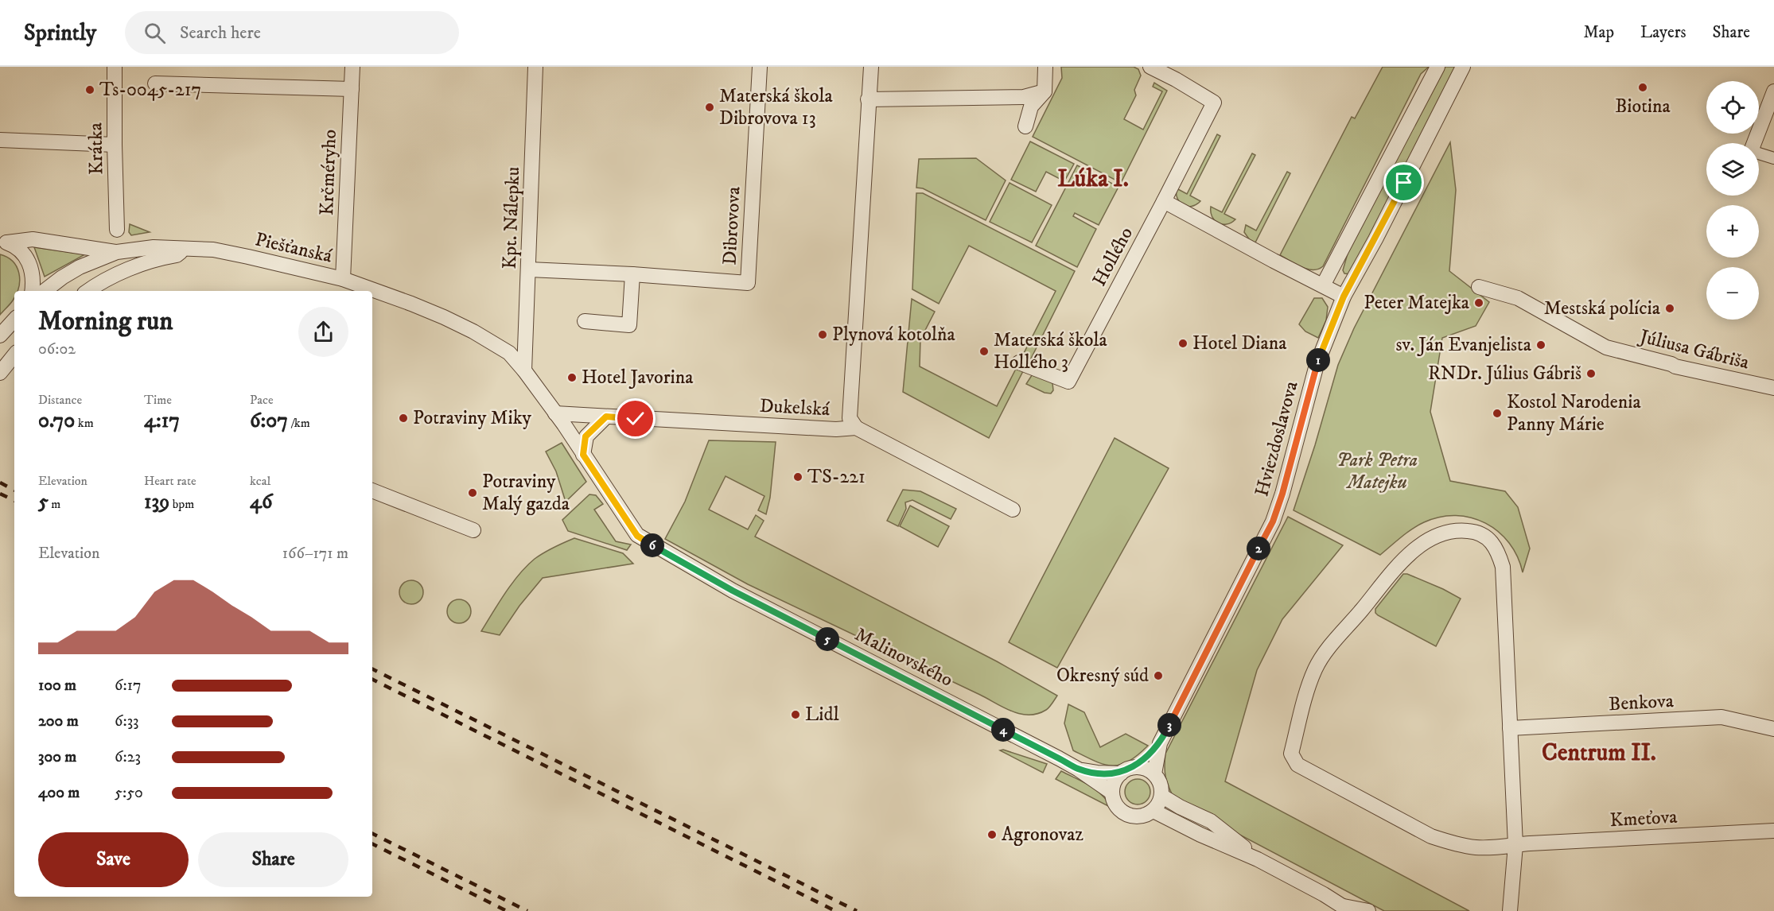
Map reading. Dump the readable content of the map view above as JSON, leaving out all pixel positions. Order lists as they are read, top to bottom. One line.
{"streets":{"street":["Krátka","Krčméryho","Kpt. Nálepku","Dibrovova","Piešťanská","Hollého","Júliusa Gábriša","Dukelská","Hviezdoslavova","Malinovského","Benkova","Kmeťova"]},"crossings":[["Krčméryho","Piešťanská"],["Kpt. Nálepku","Dibrovova"],["Kpt. Nálepku","Piešťanská"],["Piešťanská","Dukelská"],["Piešťanská","Malinovského"],["Hviezdoslavova","Malinovského"],["Benkova","Kmeťova"]],"districts":["Lúka I.","Centrum II."],"parks":["Park Petra Matejku"],"places":["Biotina","Ts-0045-217","Materská škola Dibrovova 13","Peter Matejka","Mestská polícia","Plynová kotolňa","Hotel Diana","sv. Ján Evanjelista","Materská škola Hollého 3","RNDr. Július Gábriš","Hotel Javorina","Kostol Narodenia Panny Márie","Potraviny Miky","TS-221","Potraviny Malý gazda","Okresný súd","Lidl","Agronovaz"],"page":{"header":"Sprintly","search":"Search here","nav":["Map","Layers","Share"],"map_buttons":["+","−"],"heading":["Morning run","06:02"],"pins":["1","6","2","5","3","4"],"stats":[["Distance","0.70 km"],["Time","4:17"],["Pace","6:07 /km"],["Elevation","5 m"],["Heart rate","139 bpm"],["kcal","46"]],"chart":["Elevation","166–171 m"],"list":[{"name":"100 m","note":"6:17"},{"name":"200 m","note":"6:33"},{"name":"300 m","note":"6:23"},{"name":"400 m","note":"5:50"}],"buttons":["Save","Share"]}}
